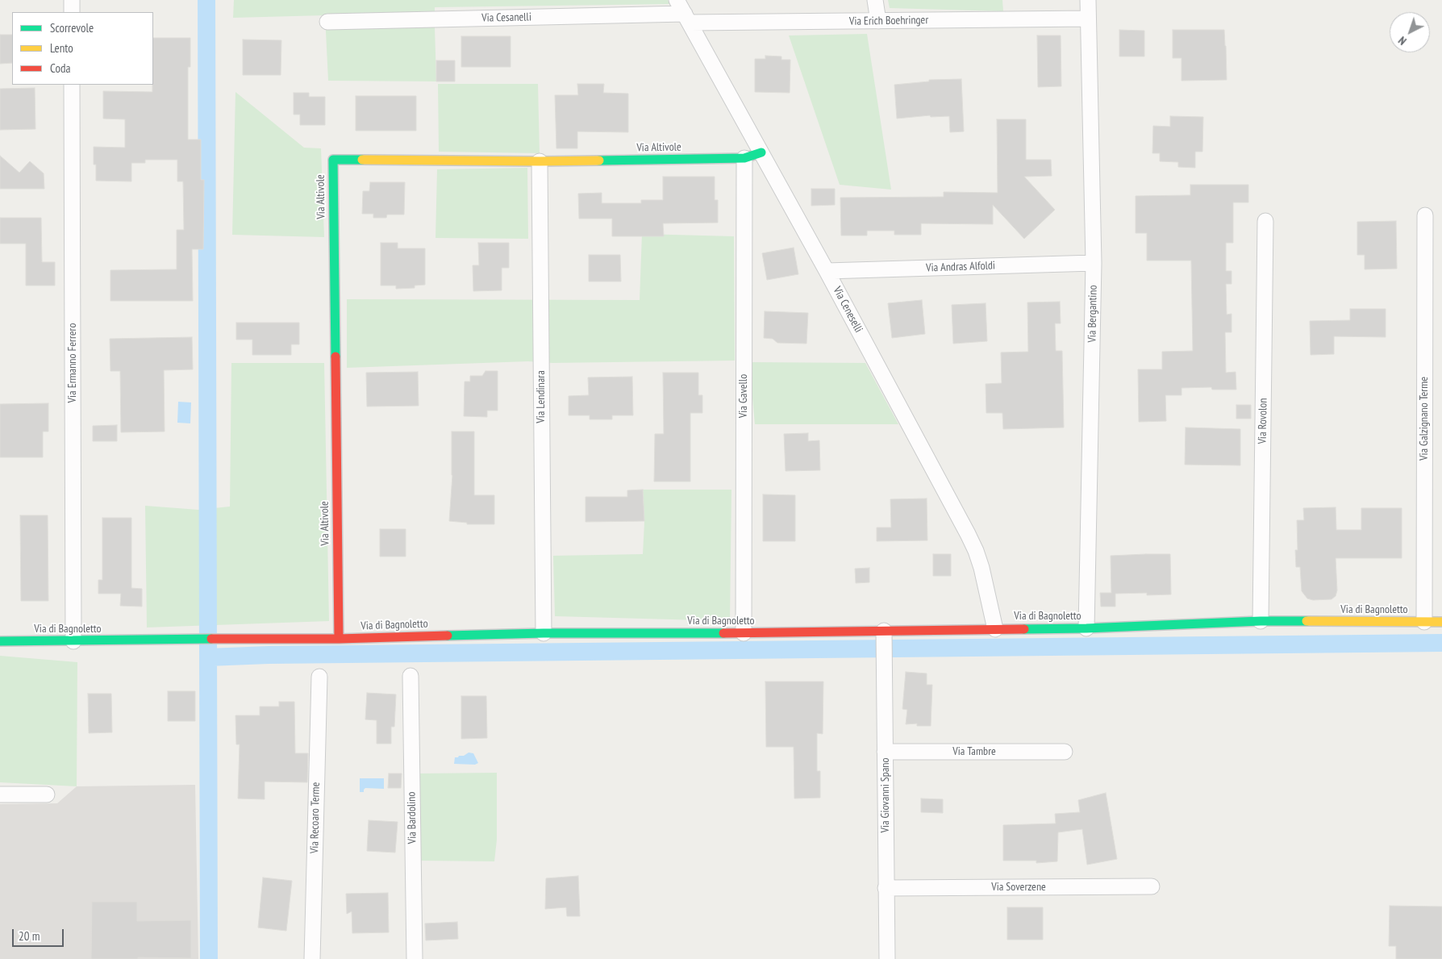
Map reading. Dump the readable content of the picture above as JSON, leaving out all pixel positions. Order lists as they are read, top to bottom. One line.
{"streets":{"street":["Via Cesanelli","Via Erich Boehringer","Via Altivole","Via Andras Alfoldi","Via Ceneselli","Via Bergantino","Via Ermanno Ferrero","Via Gavello","Via Lendinara","Via Galzignano Terme","Via Rovolon","Via di Bagnoletto","Via Tambre","Via Giovanni Spano","Via Recoaro Terme","Via Bardolino","Via Soverzene"]},"crossings":[["Via Cesanelli","Via Erich Boehringer"],["Via Cesanelli","Via Ceneselli"],["Via Erich Boehringer","Via Ceneselli"],["Via Erich Boehringer","Via Bergantino"],["Via Altivole","Via Ceneselli"],["Via Altivole","Via Gavello"],["Via Altivole","Via Lendinara"],["Via Altivole","Via di Bagnoletto"],["Via Andras Alfoldi","Via Ceneselli"],["Via Andras Alfoldi","Via Bergantino"],["Via Ceneselli","Via di Bagnoletto"],["Via Bergantino","Via di Bagnoletto"],["Via Ermanno Ferrero","Via di Bagnoletto"],["Via Gavello","Via di Bagnoletto"],["Via Lendinara","Via di Bagnoletto"],["Via Galzignano Terme","Via di Bagnoletto"],["Via Rovolon","Via di Bagnoletto"],["Via di Bagnoletto","Via Giovanni Spano"],["Via Tambre","Via Giovanni Spano"],["Via Giovanni Spano","Via Soverzene"]],"legend":["Scorrevole","Lento","Coda"],"scale_bar":"20 m","north":"bottom left"}
